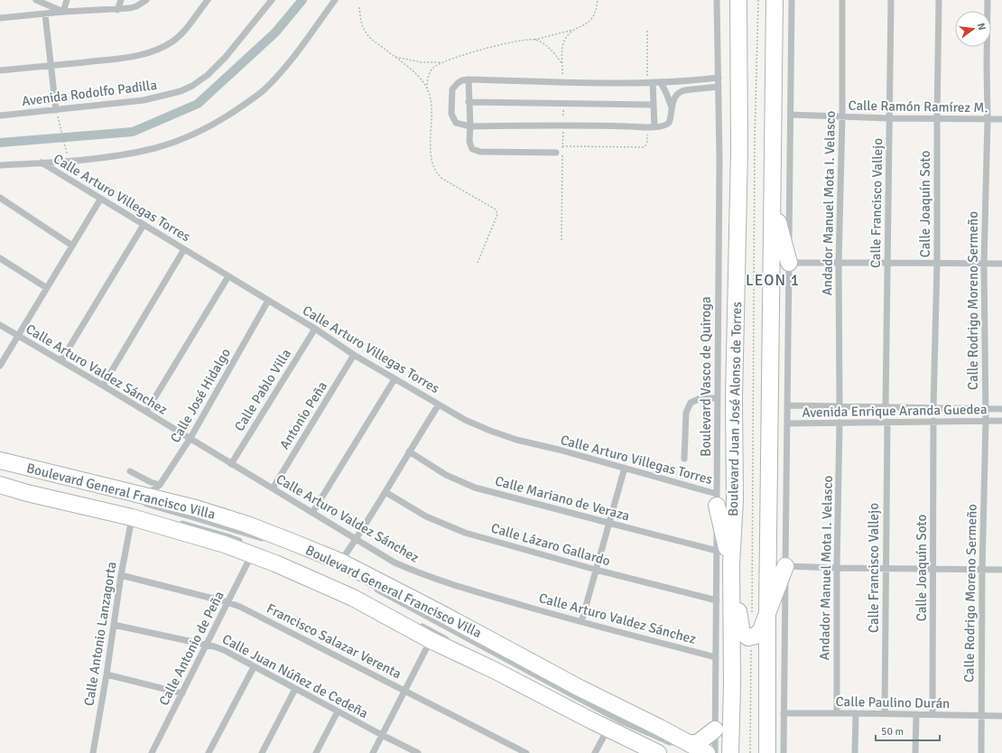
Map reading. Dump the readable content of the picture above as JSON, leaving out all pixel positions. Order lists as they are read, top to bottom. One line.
{"streets":{"main road":["Boulevard Juan José Alonso de Torres","Boulevard General Francisco Villa"],"street":["Avenida Rodolfo Padilla","Calle Ramón Ramírez M.","Calle Arturo Villegas Torres","Andador Manuel Mota I. Velasco","Calle Francisco Vallejo","Calle Joaquín Soto","Calle Rodrigo Moreno Sermeño","Calle Arturo Valdez Sánchez","Boulevard Vasco de Quiroga","Calle Pablo Villa","Calle José Hidalgo","Avenida Enrique Aranda Guedea","Antonio Peña","Calle Mariano de Veraza","Calle Lázaro Gallardo","Calle Antonio Lanzagorta","Francisco Salazar Verenta","Calle Antonio de Peña","Calle Juan Núñez de Cedeña","Calle Paulino Durán"]},"crossings":[["Calle Ramón Ramírez M.","Andador Manuel Mota I. Velasco"],["Calle Ramón Ramírez M.","Calle Francisco Vallejo"],["Calle Ramón Ramírez M.","Calle Joaquín Soto"],["Calle Ramón Ramírez M.","Calle Rodrigo Moreno Sermeño"],["Calle Arturo Villegas Torres","Boulevard Vasco de Quiroga"],["Calle Arturo Villegas Torres","Calle Pablo Villa"],["Calle Arturo Villegas Torres","Calle José Hidalgo"],["Calle Arturo Villegas Torres","Antonio Peña"],["Andador Manuel Mota I. Velasco","Avenida Enrique Aranda Guedea"],["Andador Manuel Mota I. Velasco","Calle Paulino Durán"],["Calle Francisco Vallejo","Avenida Enrique Aranda Guedea"],["Calle Francisco Vallejo","Calle Paulino Durán"],["Calle Joaquín Soto","Avenida Enrique Aranda Guedea"],["Calle Joaquín Soto","Calle Paulino Durán"],["Calle Rodrigo Moreno Sermeño","Avenida Enrique Aranda Guedea"],["Calle Rodrigo Moreno Sermeño","Calle Paulino Durán"],["Calle Arturo Valdez Sánchez","Boulevard Vasco de Quiroga"],["Calle Arturo Valdez Sánchez","Calle Pablo Villa"],["Calle Arturo Valdez Sánchez","Calle José Hidalgo"],["Calle Arturo Valdez Sánchez","Antonio Peña"],["Boulevard Vasco de Quiroga","Calle Mariano de Veraza"],["Boulevard Vasco de Quiroga","Calle Lázaro Gallardo"],["Calle José Hidalgo","Boulevard General Francisco Villa"],["Boulevard General Francisco Villa","Calle Antonio Lanzagorta"],["Boulevard General Francisco Villa","Calle Antonio de Peña"],["Calle Antonio Lanzagorta","Francisco Salazar Verenta"],["Calle Antonio Lanzagorta","Calle Juan Núñez de Cedeña"],["Francisco Salazar Verenta","Calle Antonio de Peña"],["Calle Antonio de Peña","Calle Juan Núñez de Cedeña"]],"districts":["LEON 1"],"scale_bar":"50 m","north":"right"}
